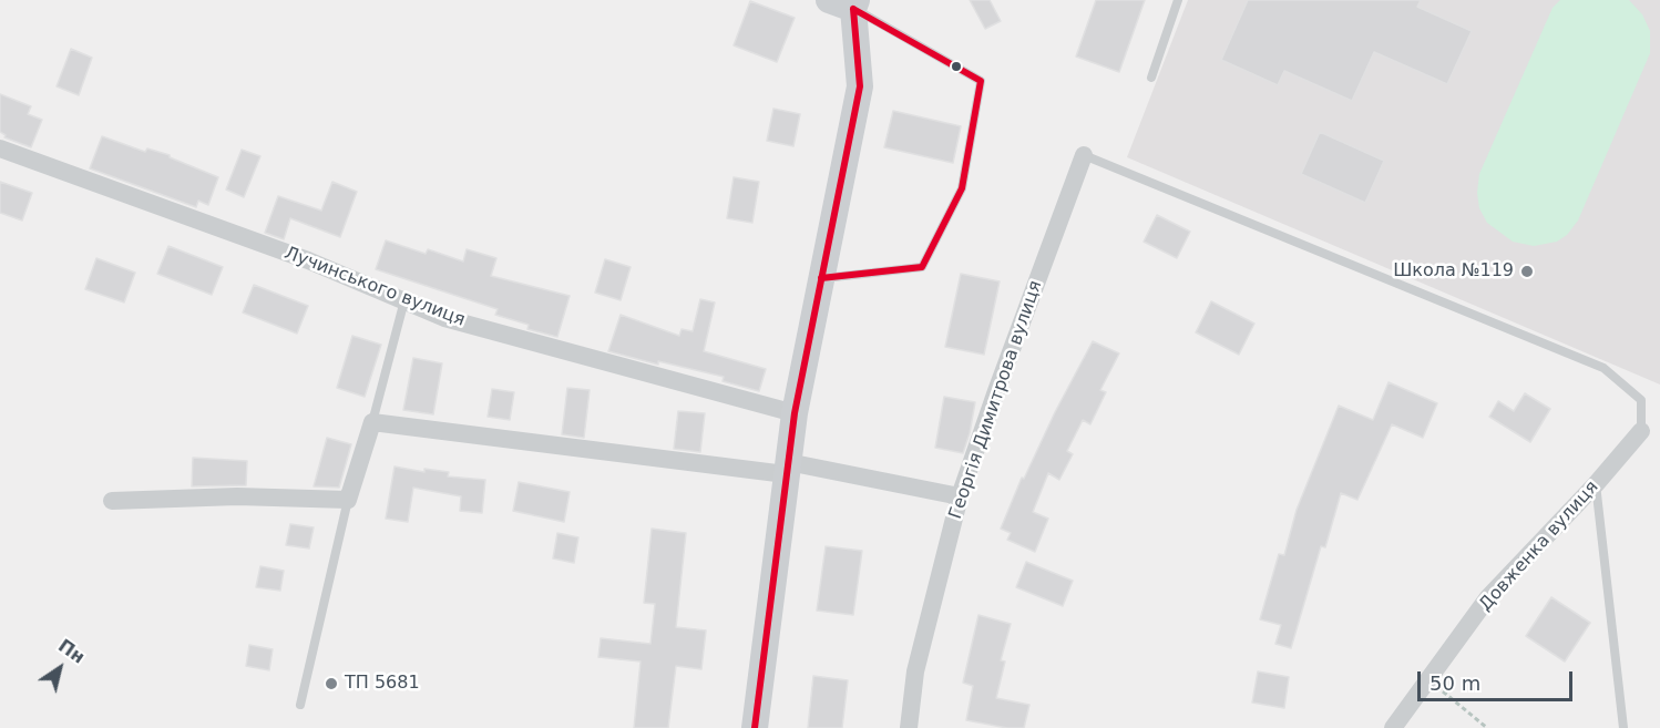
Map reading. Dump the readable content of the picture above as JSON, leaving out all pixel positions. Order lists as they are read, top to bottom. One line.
{"streets":{"street":["Лучинського вулиця","Георгія Димитрова вулиця","Довженка вулиця"]},"places":["Школа №119","ТП 5681"],"scale_bar":"50 m","north":"top right"}
